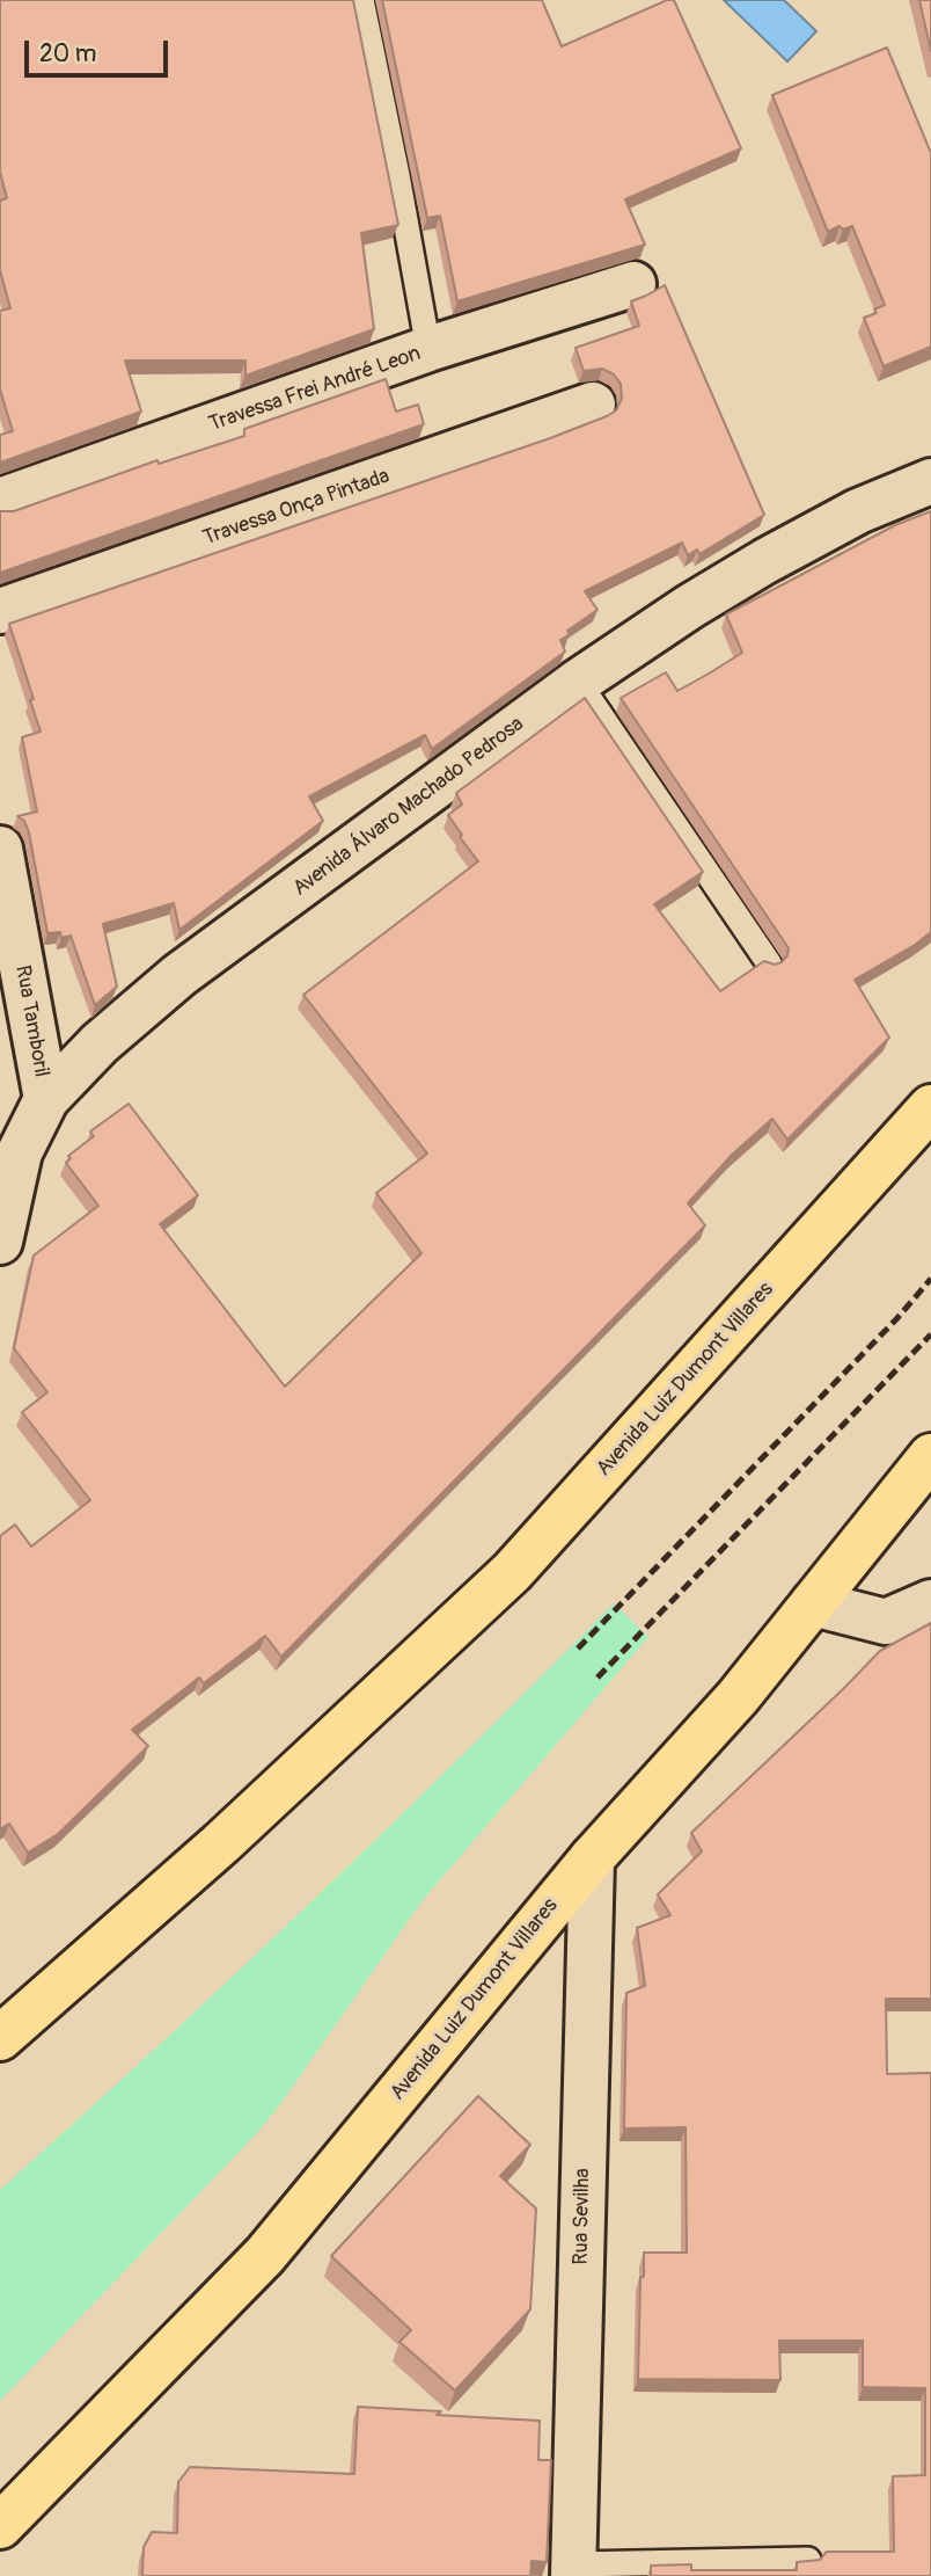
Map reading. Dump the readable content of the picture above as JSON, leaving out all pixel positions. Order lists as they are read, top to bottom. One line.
{"streets":{"main road":["Avenida Luiz Dumont Villares"],"street":["Travessa Frei André Leon","Travessa Onça Pintada","Avenida Álvaro Machado Pedrosa","Rua Tamboril","Rua Sevilha"]},"crossings":[["Avenida Álvaro Machado Pedrosa","Rua Tamboril"],["Avenida Luiz Dumont Villares","Rua Sevilha"]],"scale_bar":"20 m"}
